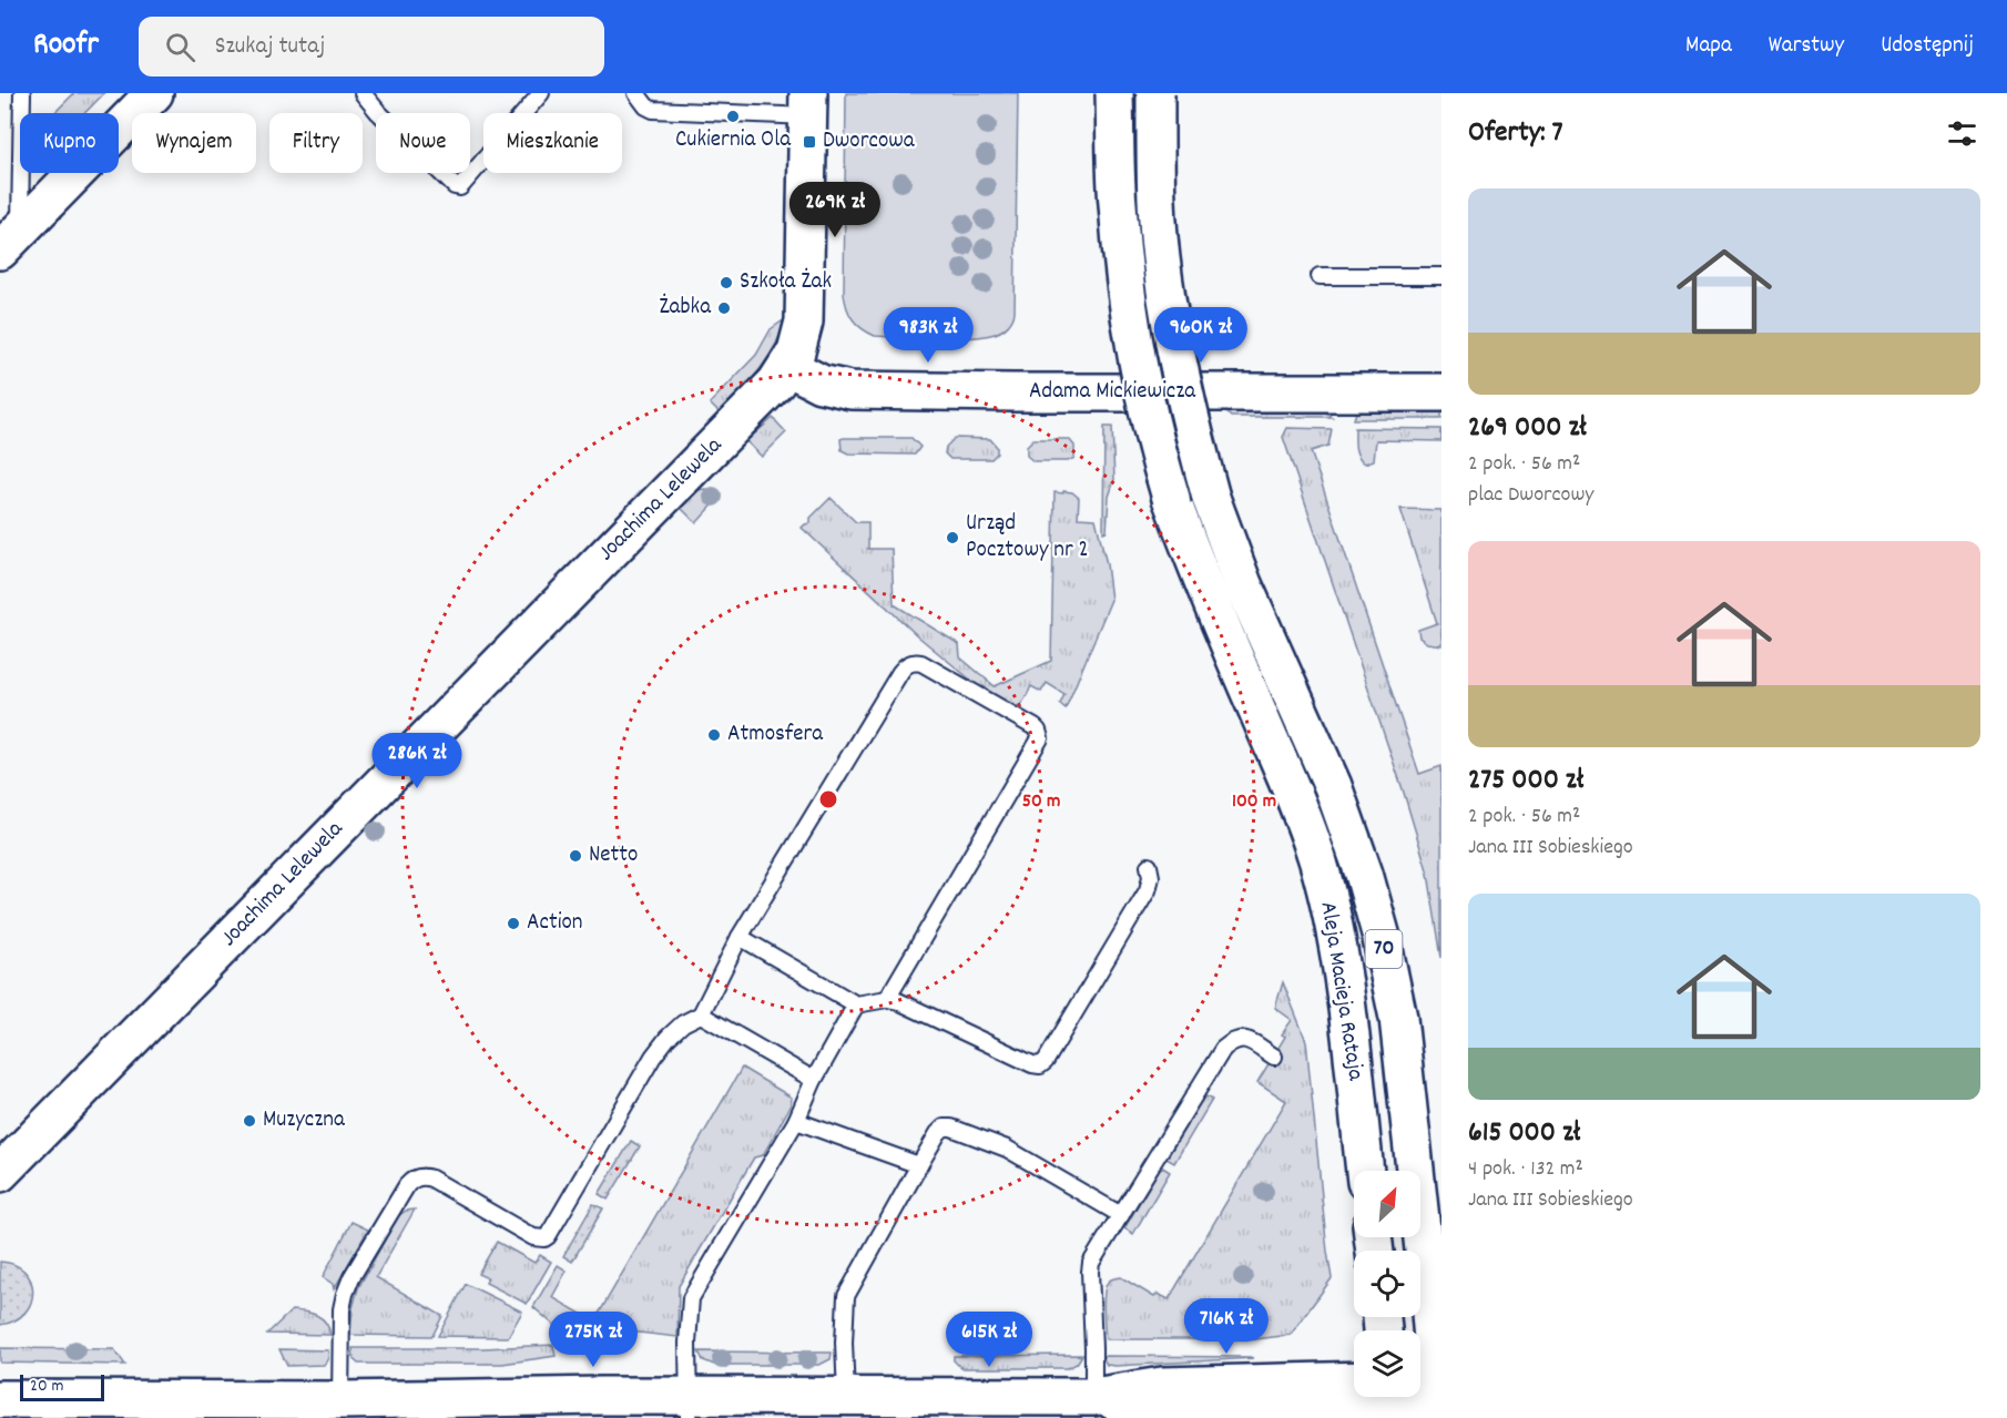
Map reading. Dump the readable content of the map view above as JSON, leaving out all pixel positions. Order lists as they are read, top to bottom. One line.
{"streets":{"street":["Adama Mickiewicza","Joachima Lelewela","70","Aleja Macieja Rataja"]},"crossings":[["Adama Mickiewicza","Joachima Lelewela"]],"places":{"other":["Cukiernia Ola","Szkoła Żak","Żabka","Urząd Pocztowy nr 2","Atmosfera","Netto","Action","Muzyczna"],"transit":["Dworcowa"]},"scale_bar":"20 m","north":"top right","page":{"header":"Roofr","search":"Szukaj tutaj","nav":["Mapa","Warstwy","Udostępnij"],"heading":"Oferty: 7","chip":["Kupno","Wynajem","Filtry","Nowe","Mieszkanie"],"list":[{"name":"269 000 zł","note":"2 pok. · 56 m² · plac Dworcowy"},{"name":"275 000 zł","note":"2 pok. · 56 m² · Jana III Sobieskiego"},{"name":"615 000 zł","note":"4 pok. · 132 m² · Jana III Sobieskiego"}],"price":["269K zł","983K zł","960K zł","286K zł","716K zł","275K zł","615K zł"],"scale":"20 m"},"rings":["50 m","100 m"]}
